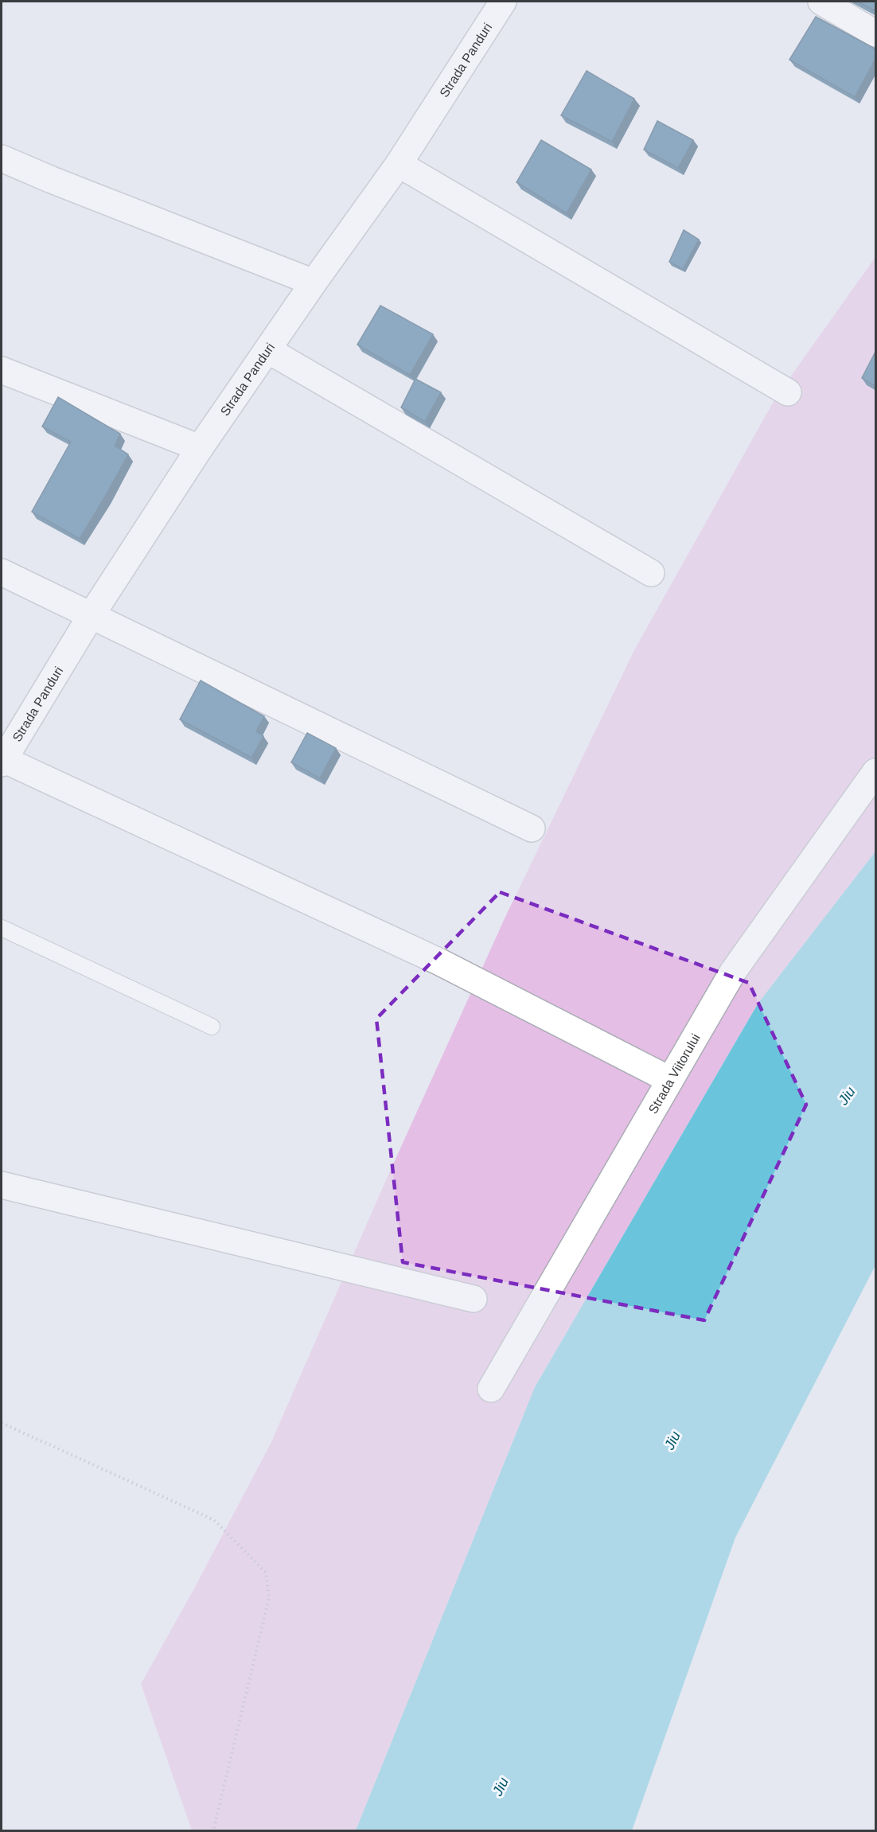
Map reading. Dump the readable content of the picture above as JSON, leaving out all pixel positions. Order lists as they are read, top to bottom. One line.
{"streets":{"street":["Strada Panduri","Strada Viitorului"]},"water":["Jiu"]}
